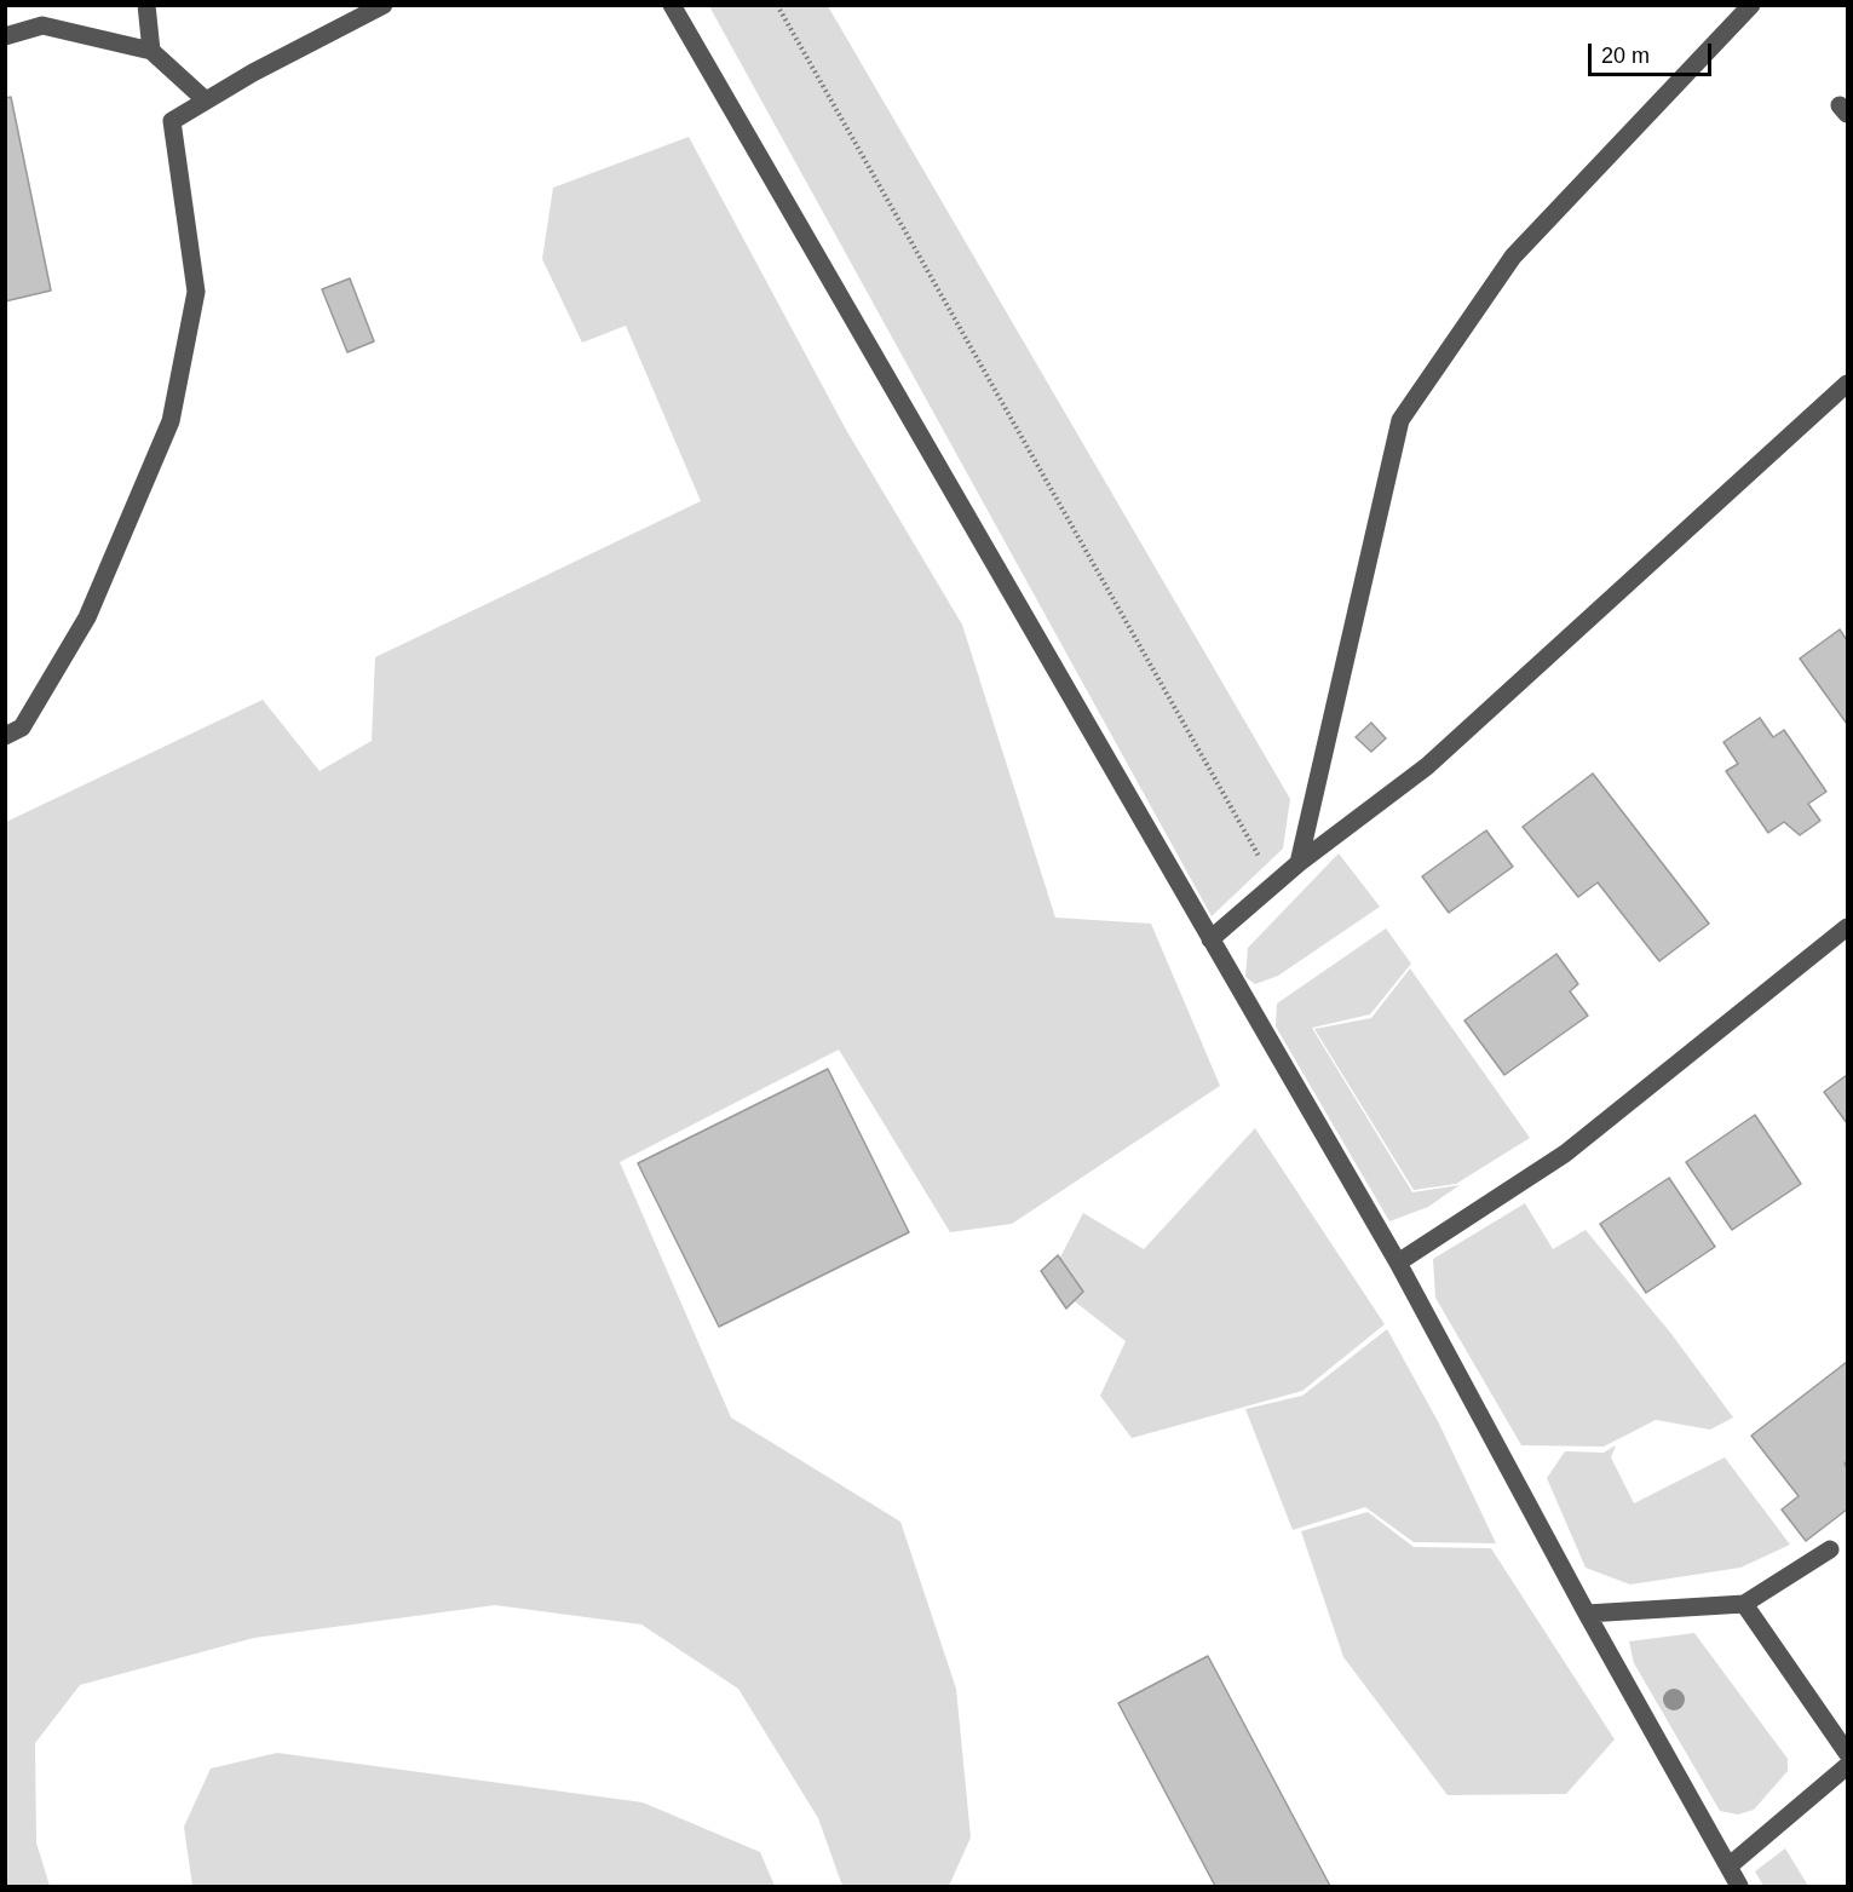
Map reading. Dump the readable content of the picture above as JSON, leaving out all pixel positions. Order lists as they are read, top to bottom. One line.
{"scale_bar":"20 m"}
